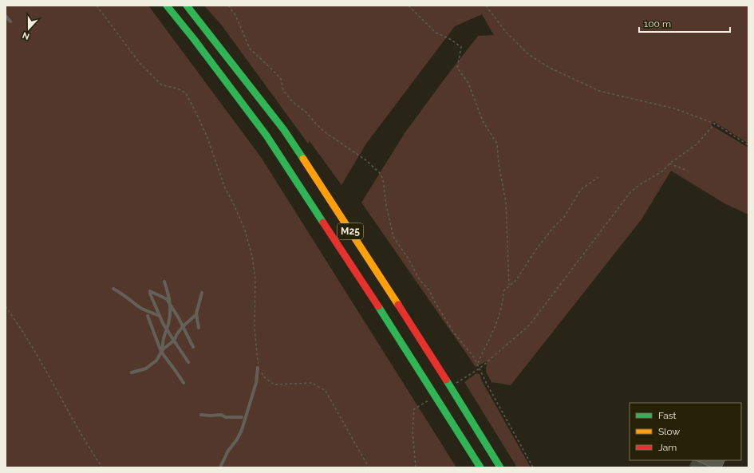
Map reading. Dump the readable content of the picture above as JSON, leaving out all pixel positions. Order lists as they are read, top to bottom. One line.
{"streets":{"highway":["M25"]},"legend":["Fast","Slow","Jam"],"scale_bar":"100 m","north":"bottom"}
